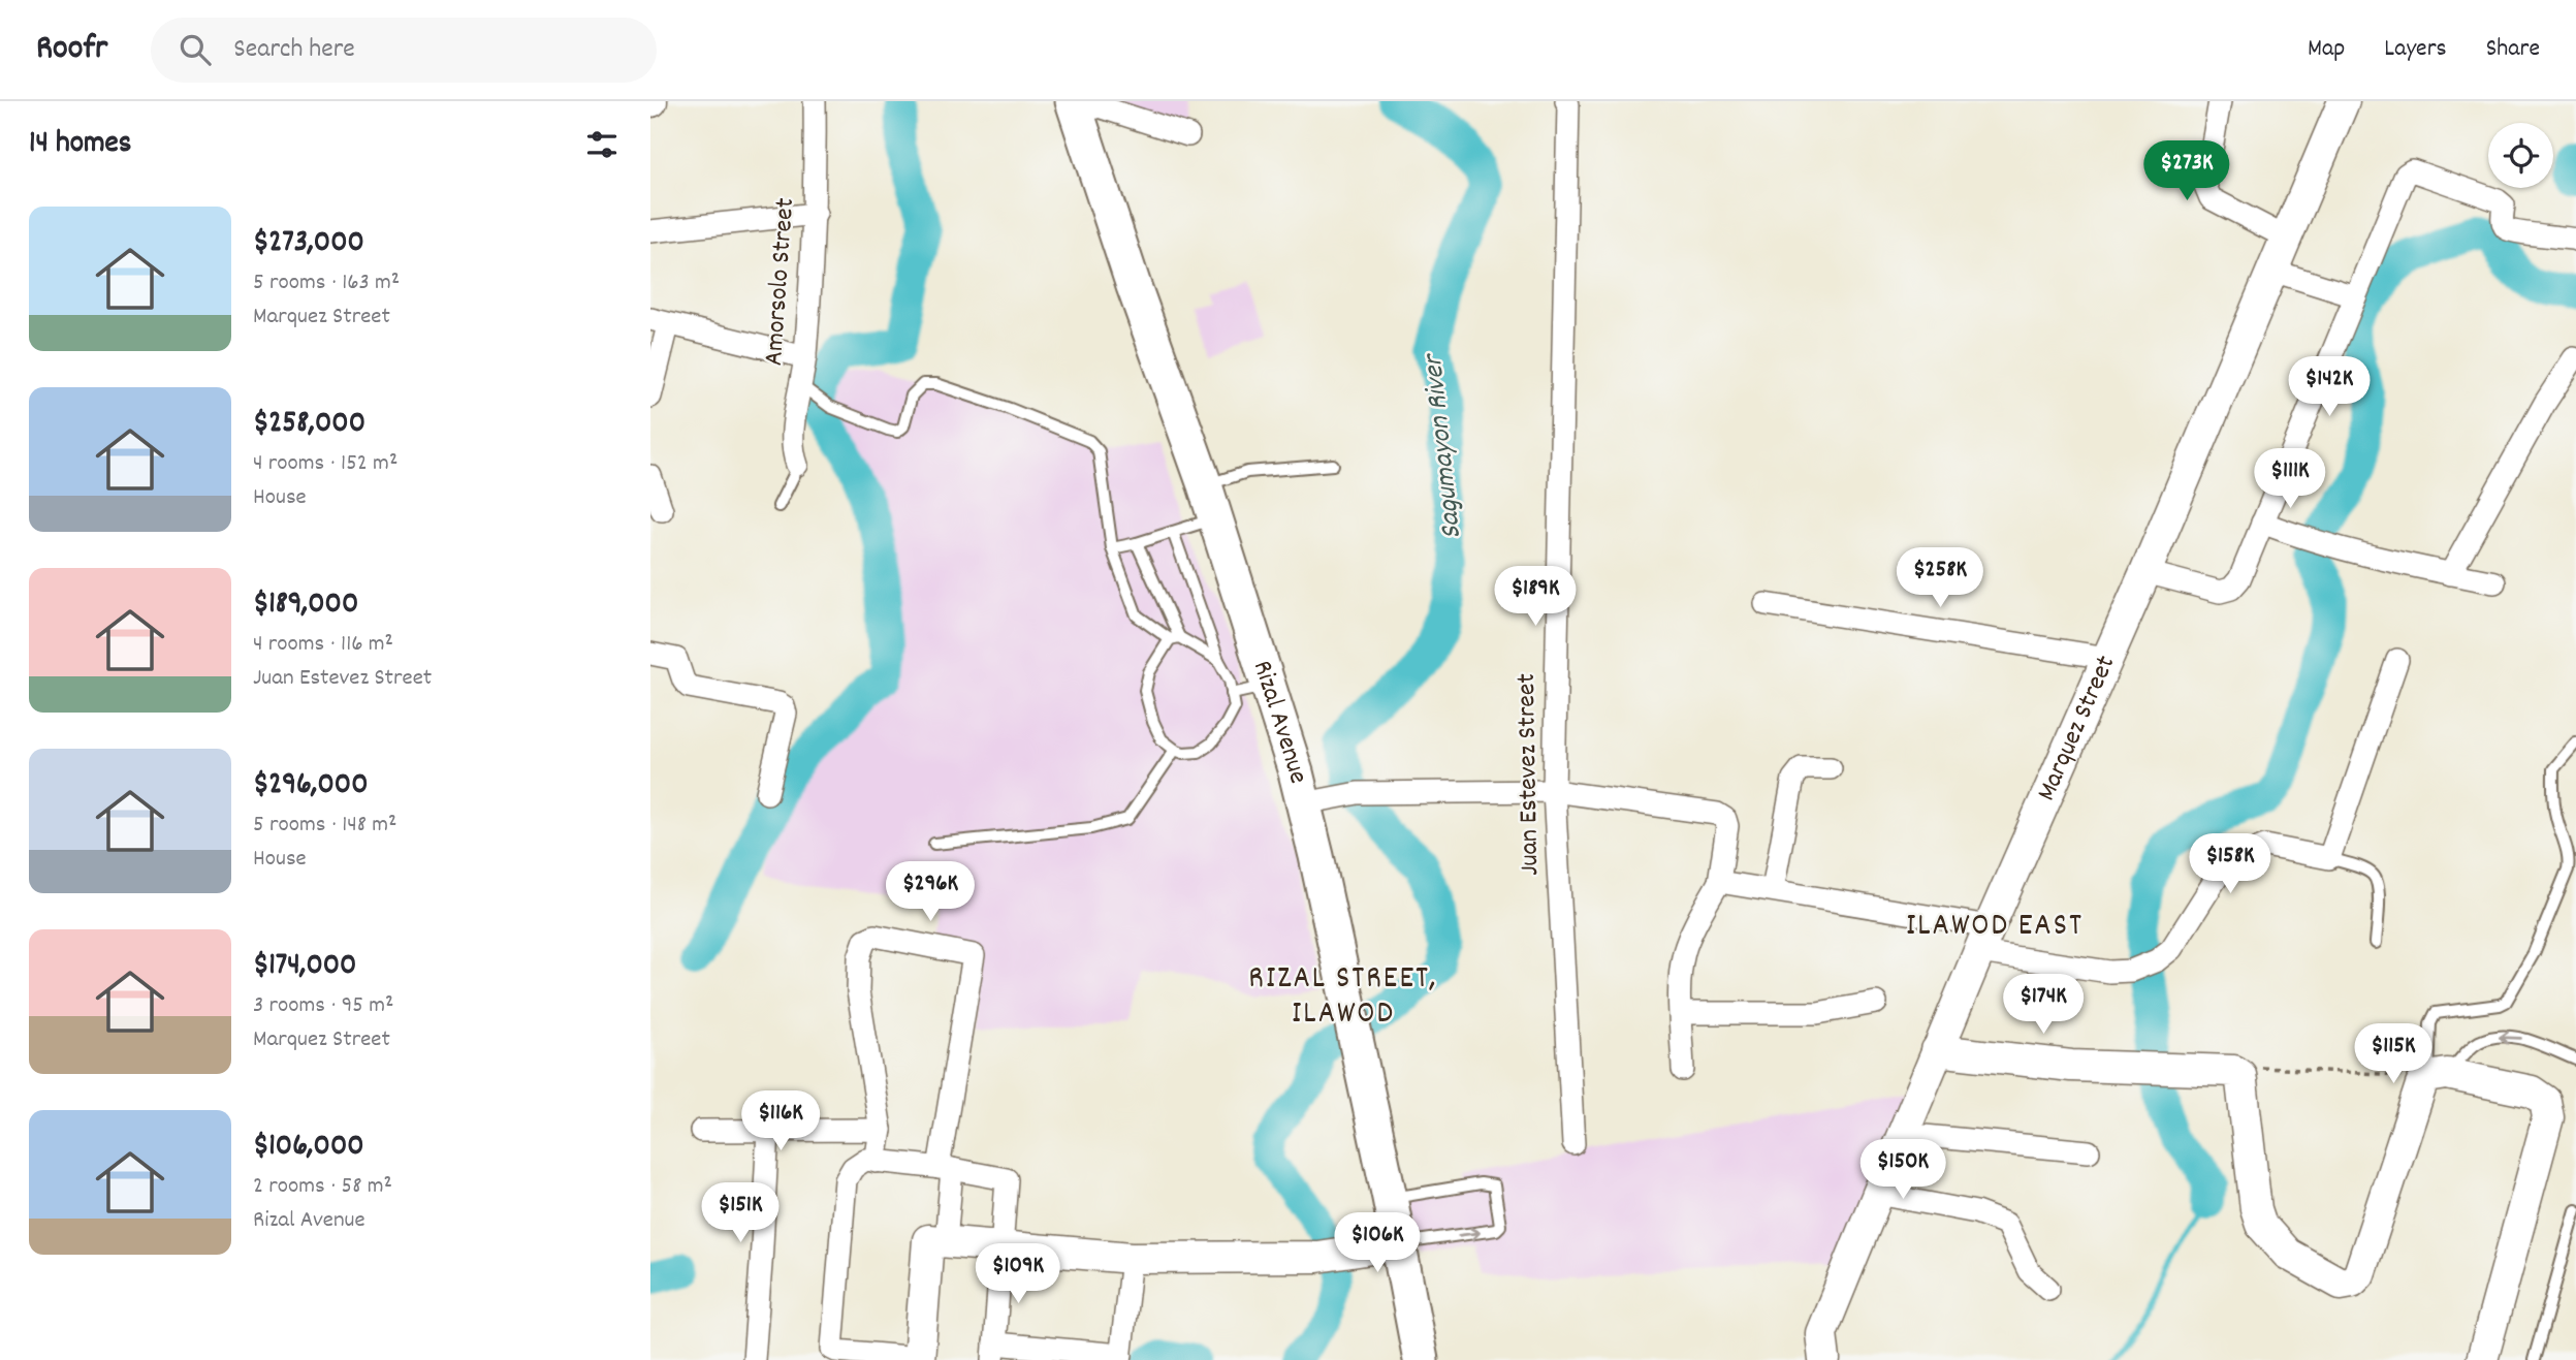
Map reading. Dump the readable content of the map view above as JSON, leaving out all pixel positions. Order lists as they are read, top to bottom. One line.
{"streets":{"main road":["Rizal Avenue"],"street":["Amorsolo Street","Marquez Street","Juan Estevez Street"]},"districts":["ILAWOD EAST","RIZAL STREET, ILAWOD"],"water":["Sagumayon River"],"page":{"header":"Roofr","search":"Search here","nav":["Map","Layers","Share"],"heading":"14 homes","price":["$273K","$142K","$111K","$258K","$189K","$158K","$296K","$174K","$115K","$116K","$150K","$151K","$106K","$109K"],"list":[{"name":"$273,000","note":"5 rooms · 163 m² · Marquez Street"},{"name":"$258,000","note":"4 rooms · 152 m² · House"},{"name":"$189,000","note":"4 rooms · 116 m² · Juan Estevez Street"},{"name":"$296,000","note":"5 rooms · 148 m² · House"},{"name":"$174,000","note":"3 rooms · 95 m² · Marquez Street"},{"name":"$106,000","note":"2 rooms · 58 m² · Rizal Avenue"}]}}
